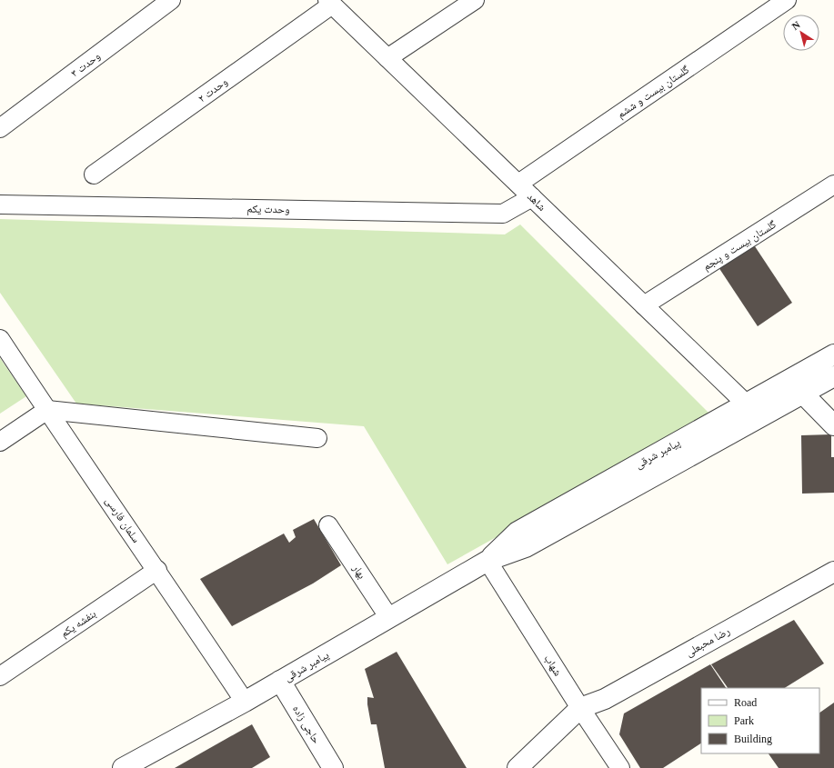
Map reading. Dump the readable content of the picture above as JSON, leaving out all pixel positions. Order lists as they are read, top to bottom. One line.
{"streets":{"street":["وحدت ۳","وحدت ۲","گلستان بیست و ششم","شاهد","وحدت یکم","گلستان بیست و پنجم","پیامبر شرقی","سلمان فارسی","بهار","بنفشه یکم","رضا محبعلی","شهاب","حاجی زاده"]},"crossings":[["وحدت ۲","شاهد"],["گلستان بیست و ششم","شاهد"],["شاهد","وحدت یکم"],["شاهد","گلستان بیست و پنجم"],["شاهد","پیامبر شرقی"],["پیامبر شرقی","سلمان فارسی"],["پیامبر شرقی","بهار"],["پیامبر شرقی","شهاب"],["پیامبر شرقی","حاجی زاده"],["سلمان فارسی","بنفشه یکم"],["رضا محبعلی","شهاب"]],"legend":["Road","Park","Building"],"north":"top left"}
